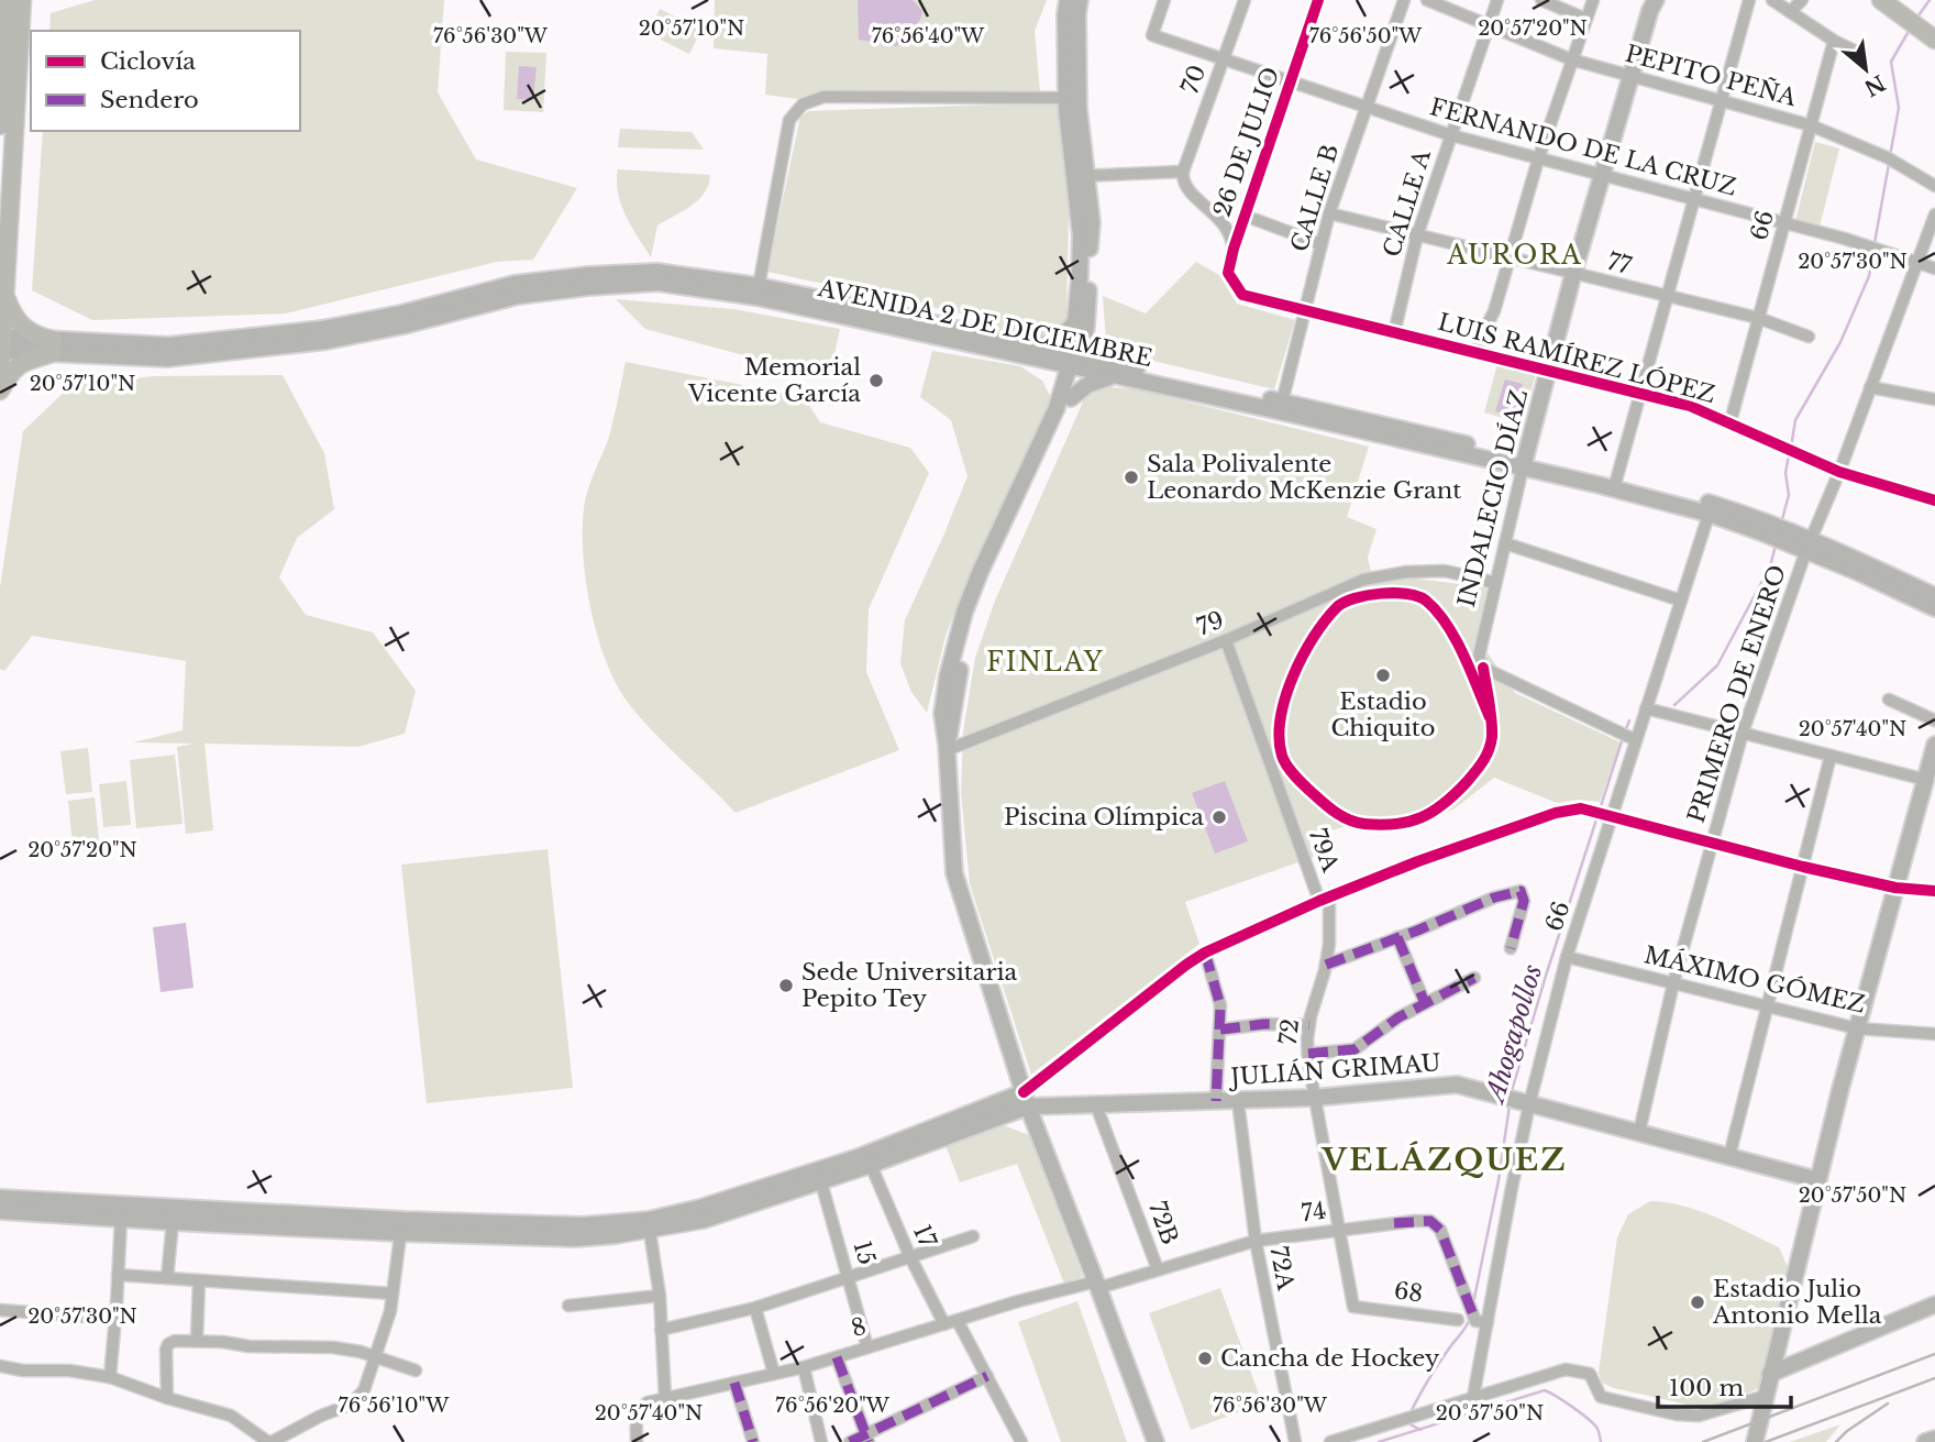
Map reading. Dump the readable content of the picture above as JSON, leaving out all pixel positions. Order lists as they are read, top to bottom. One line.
{"streets":{"main road":["AVENIDA 2 DE DICIEMBRE","INDALECIO DÍAZ","JULIÁN GRIMAU"],"street":["PEPITO PEÑA","70","26 DE JULIO","FERNANDO DE LA CRUZ","CALLE B","CALLE A","66","77","LUIS RAMÍREZ LÓPEZ","79","PRIMERO DE ENERO","79A","MÁXIMO GÓMEZ","72","74","72B","17","15","72A","68","8"]},"crossings":[["PEPITO PEÑA","CALLE A"],["PEPITO PEÑA","66"],["PEPITO PEÑA","INDALECIO DÍAZ"],["70","FERNANDO DE LA CRUZ"],["26 DE JULIO","FERNANDO DE LA CRUZ"],["26 DE JULIO","LUIS RAMÍREZ LÓPEZ"],["FERNANDO DE LA CRUZ","CALLE B"],["FERNANDO DE LA CRUZ","CALLE A"],["FERNANDO DE LA CRUZ","66"],["FERNANDO DE LA CRUZ","INDALECIO DÍAZ"],["FERNANDO DE LA CRUZ","PRIMERO DE ENERO"],["CALLE B","77"],["CALLE B","AVENIDA 2 DE DICIEMBRE"],["CALLE B","LUIS RAMÍREZ LÓPEZ"],["CALLE A","77"],["CALLE A","LUIS RAMÍREZ LÓPEZ"],["66","77"],["66","AVENIDA 2 DE DICIEMBRE"],["66","LUIS RAMÍREZ LÓPEZ"],["66","INDALECIO DÍAZ"],["66","MÁXIMO GÓMEZ"],["66","JULIÁN GRIMAU"],["66","74"],["77","INDALECIO DÍAZ"],["AVENIDA 2 DE DICIEMBRE","INDALECIO DÍAZ"],["AVENIDA 2 DE DICIEMBRE","PRIMERO DE ENERO"],["LUIS RAMÍREZ LÓPEZ","INDALECIO DÍAZ"],["LUIS RAMÍREZ LÓPEZ","PRIMERO DE ENERO"],["INDALECIO DÍAZ","79"],["79","79A"],["PRIMERO DE ENERO","MÁXIMO GÓMEZ"],["PRIMERO DE ENERO","JULIÁN GRIMAU"],["79A","72"],["72","JULIÁN GRIMAU"],["72","74"],["72","68"],["JULIÁN GRIMAU","72B"],["JULIÁN GRIMAU","72A"],["74","72B"],["74","72A"],["74","8"],["17","8"],["15","8"]],"districts":["AURORA","FINLAY","VELÁZQUEZ"],"water":["Ahogapollos"],"places":["Memorial Vicente García","Sala Polivalente Leonardo McKenzie Grant","Estadio Chiquito","Piscina Olímpica","Sede Universitaria Pepito Tey","Estadio Julio Antonio Mella","Cancha de Hockey"],"legend":["Ciclovía","Sendero"],"scale_bar":"100 m","north":"bottom right","coordinates":["20°57'20\"N","20°57'10\"N","76°56'30\"W","76°56'40\"W","76°56'50\"W","20°57'30\"N","20°57'40\"N","20°57'50\"N","76°56'10\"W","76°56'20\"W"]}
